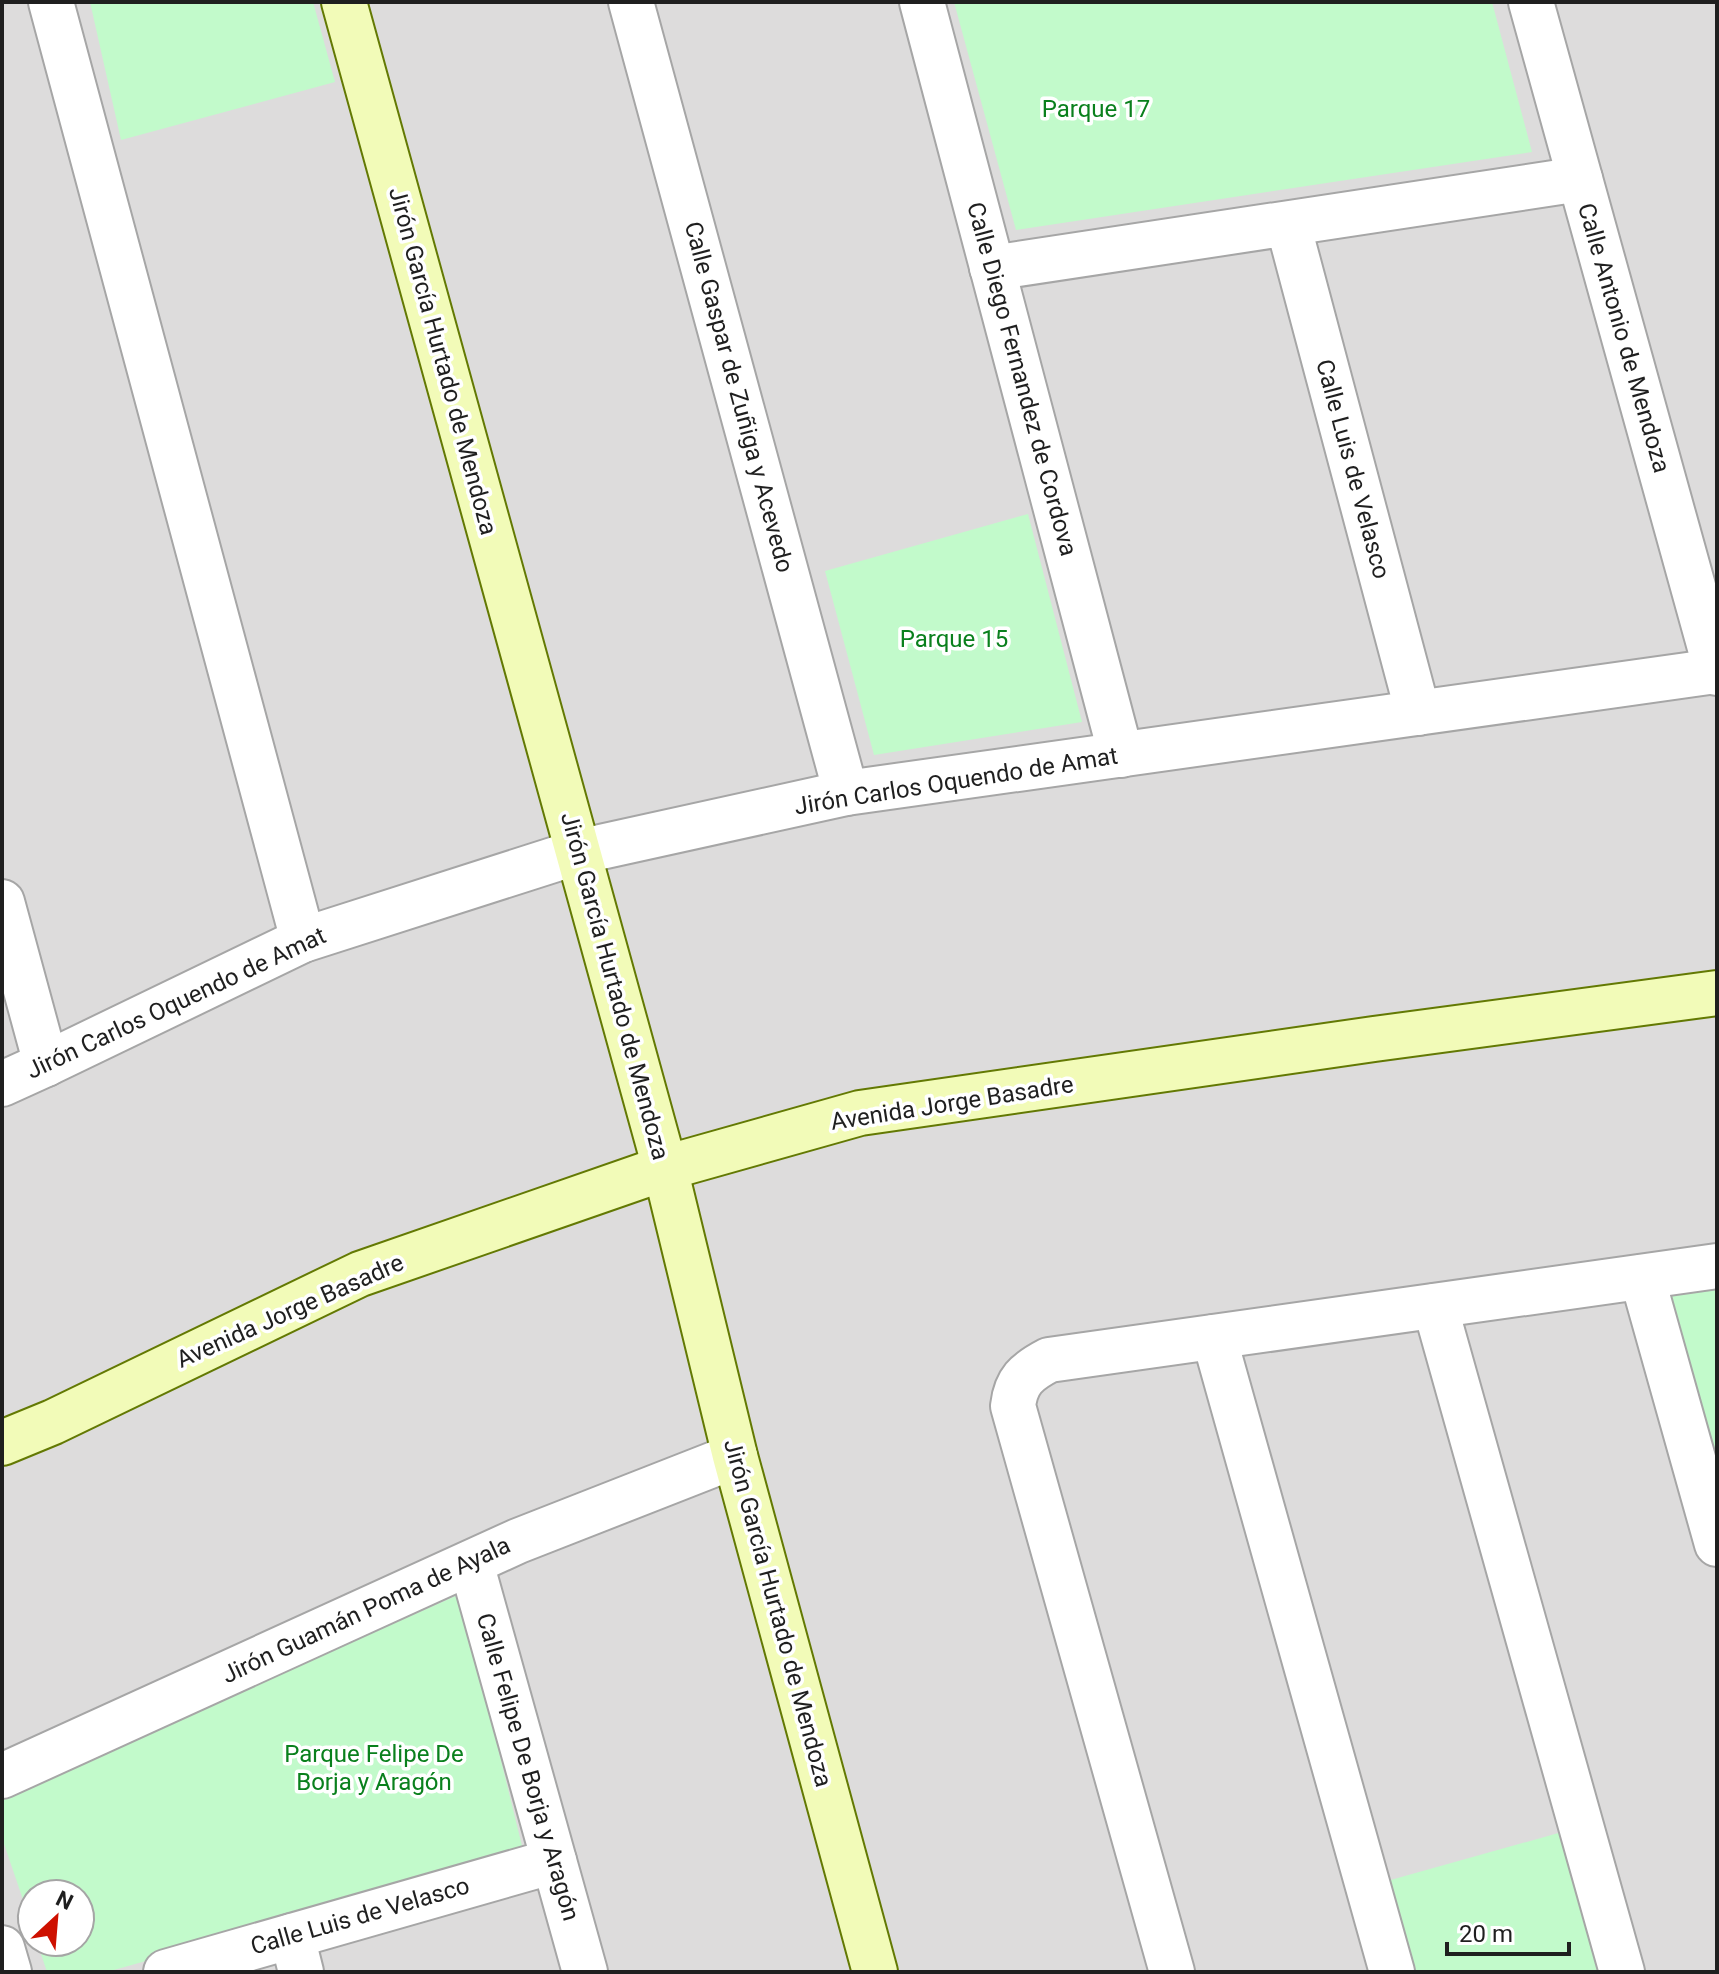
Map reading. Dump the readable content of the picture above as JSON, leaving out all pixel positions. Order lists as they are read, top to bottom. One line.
{"streets":{"street":["Calle Antonio de Mendoza","Jirón García Hurtado de Mendoza","Calle Diego Fernandez de Cordova","Calle Gaspar de Zuñiga y Acevedo","Calle Luis de Velasco","Jirón Carlos Oquendo de Amat","Avenida Jorge Basadre","Jirón Guamán Poma de Ayala","Calle Felipe De Borja y Aragón"]},"crossings":[["Calle Antonio de Mendoza","Jirón Carlos Oquendo de Amat"],["Jirón García Hurtado de Mendoza","Jirón Carlos Oquendo de Amat"],["Jirón García Hurtado de Mendoza","Avenida Jorge Basadre"],["Jirón García Hurtado de Mendoza","Jirón Guamán Poma de Ayala"],["Calle Diego Fernandez de Cordova","Jirón Carlos Oquendo de Amat"],["Calle Gaspar de Zuñiga y Acevedo","Jirón Carlos Oquendo de Amat"],["Calle Luis de Velasco","Jirón Carlos Oquendo de Amat"],["Calle Luis de Velasco","Calle Felipe De Borja y Aragón"],["Jirón Guamán Poma de Ayala","Calle Felipe De Borja y Aragón"]],"parks":["Parque 17","Parque 15","Parque Felipe De Borja y Aragón"],"scale_bar":"20 m","north":"top right"}
